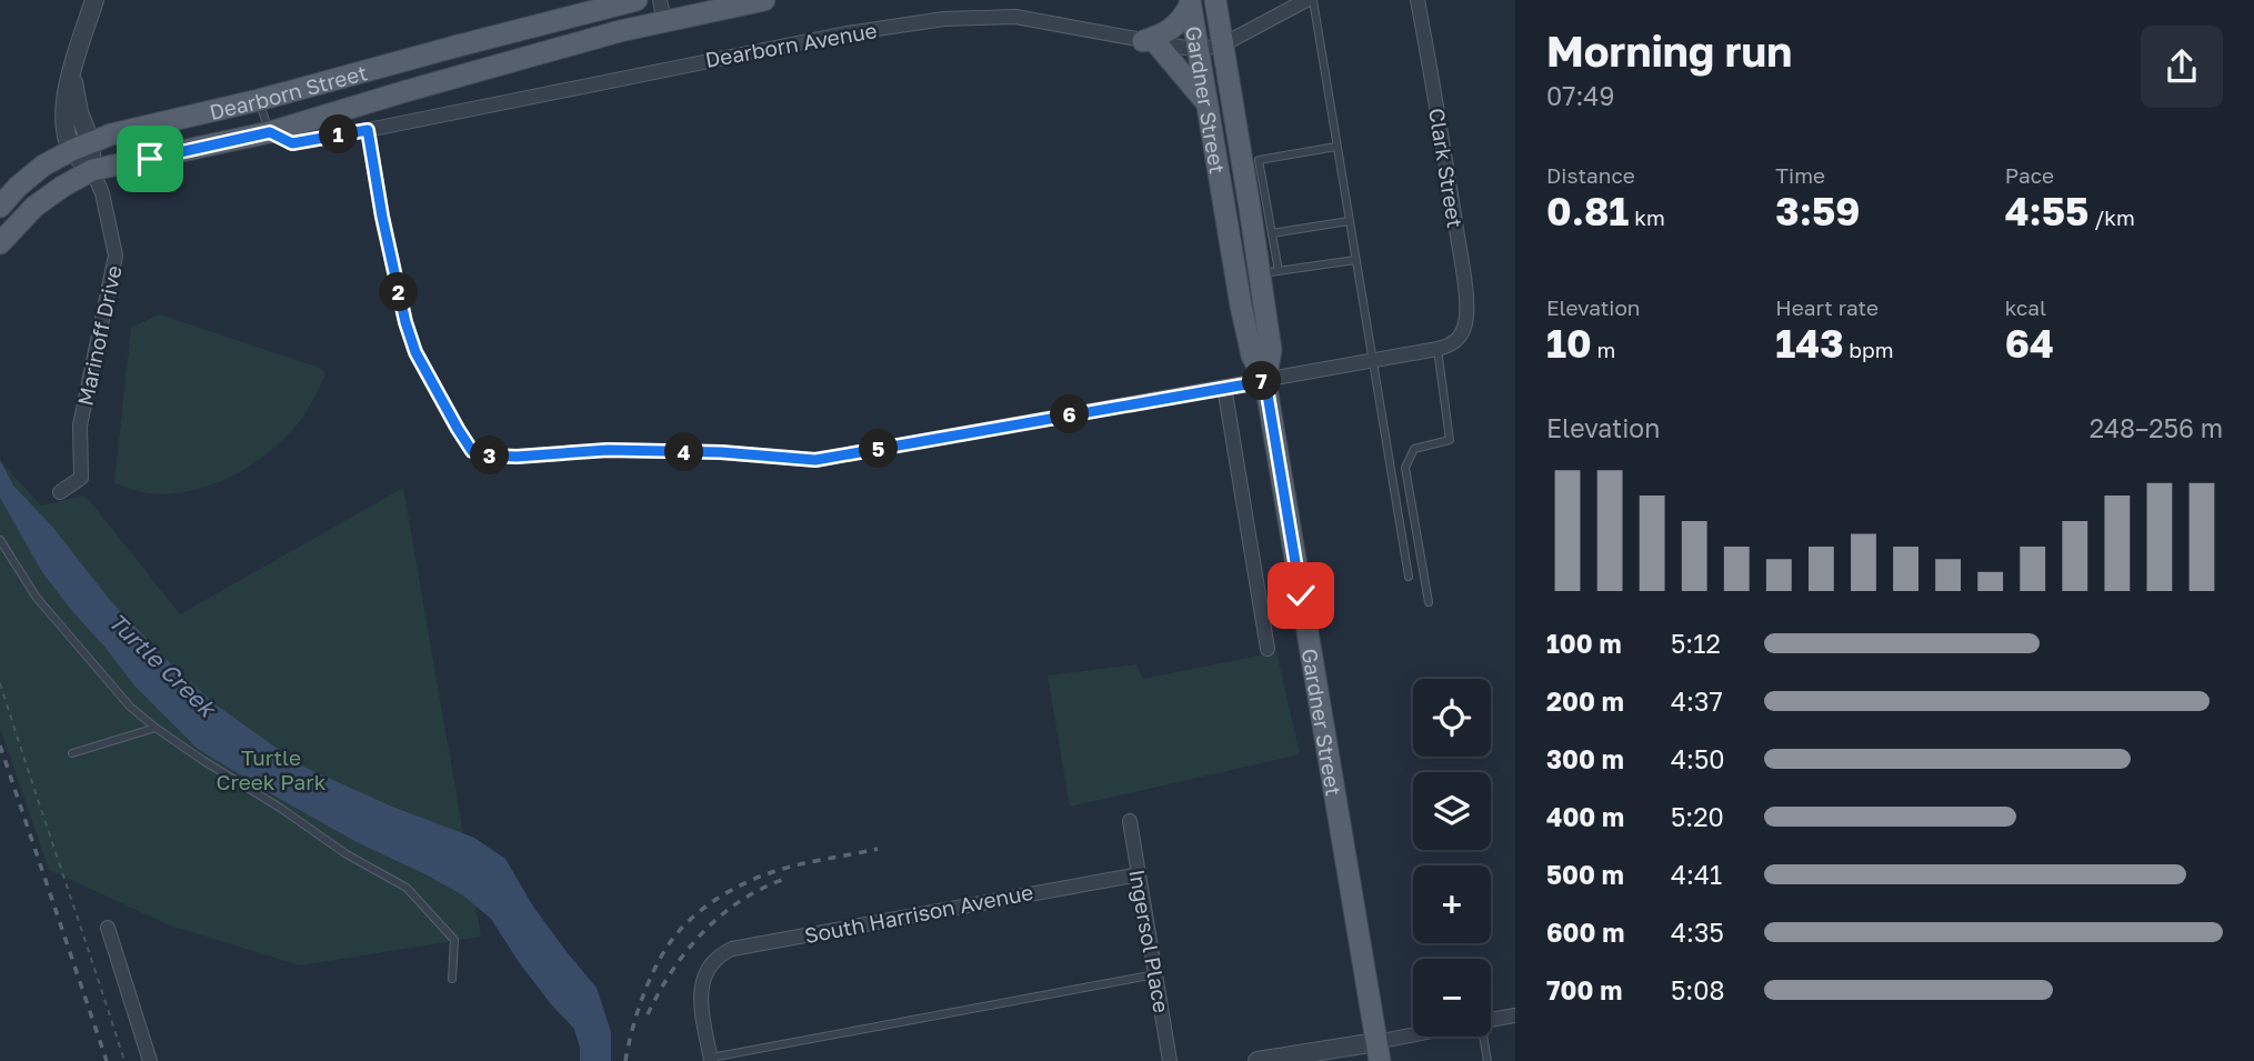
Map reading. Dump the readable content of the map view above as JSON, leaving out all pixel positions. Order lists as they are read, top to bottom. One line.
{"streets":{"main road":["Dearborn Street","Gardner Street"],"street":["Dearborn Avenue","Clark Street","Marinoff Drive","South Harrison Avenue","Ingersol Place"]},"crossings":[["Dearborn Avenue","Dearborn Street"],["Dearborn Avenue","Gardner Street"],["Dearborn Street","Marinoff Drive"],["South Harrison Avenue","Ingersol Place"]],"water":["Turtle Creek"],"parks":["Turtle Creek Park"],"page":{"heading":["Morning run","07:49"],"pins":["1","2","7","6","5","4","3"],"stats":[["Distance","0.81 km"],["Time","3:59"],["Pace","4:55 /km"],["Elevation","10 m"],["Heart rate","143 bpm"],["kcal","64"]],"chart":["Elevation","248–256 m"],"list":[{"name":"100 m","note":"5:12"},{"name":"200 m","note":"4:37"},{"name":"300 m","note":"4:50"},{"name":"400 m","note":"5:20"},{"name":"500 m","note":"4:41"},{"name":"600 m","note":"4:35"},{"name":"700 m","note":"5:08"}],"map_buttons":["+","−"]}}
